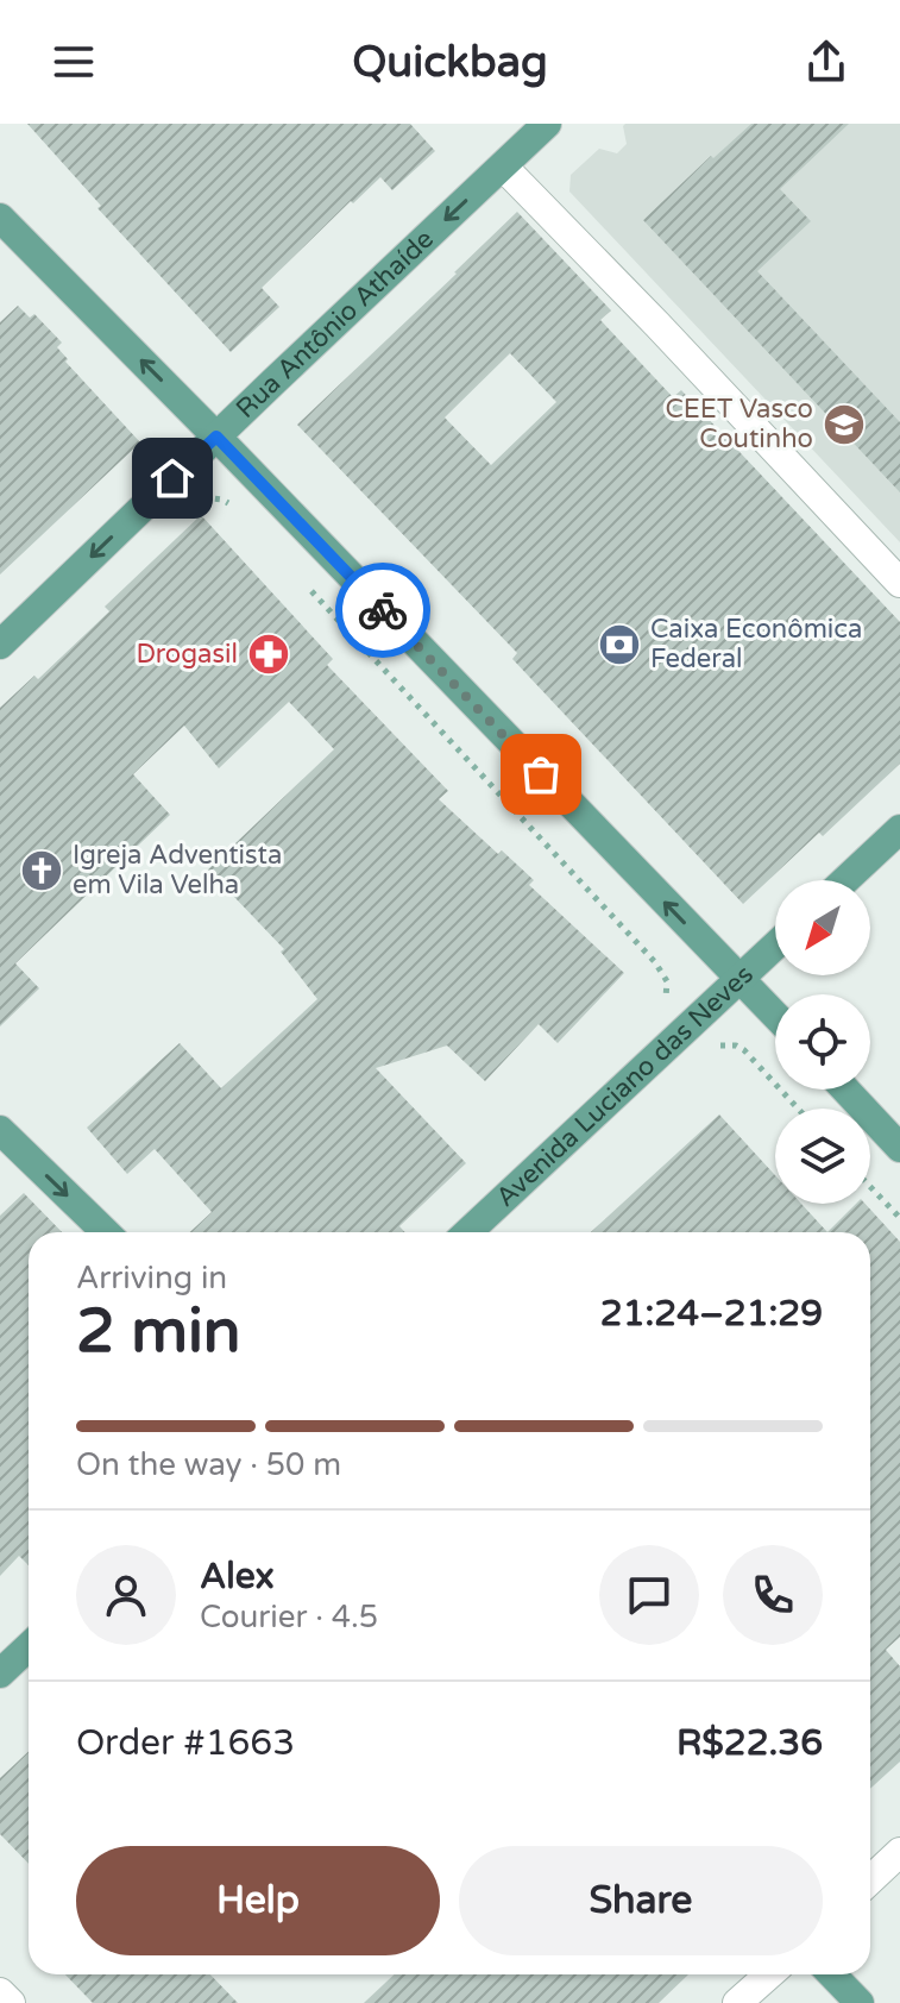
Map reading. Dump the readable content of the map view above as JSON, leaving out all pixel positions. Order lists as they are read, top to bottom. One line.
{"streets":{"main road":["Rua Antônio Athaíde","Avenida Luciano das Neves"]},"one_way":["Rua Antônio Athaíde"],"places":{"school or university":["CEET Vasco Coutinho"],"bank":["Caixa Econômica Federal"],"pharmacy":["Drogasil"],"church":["Igreja Adventista em Vila Velha"]},"north":"bottom left","page":{"header":"Quickbag","heading":["2 min","Arriving in","21:24–21:29"],"panel":["Alex","Courier · 4.5","Order #1663","R$22.36"],"bar":"On the way · 50 m","buttons":["Help","Share"]}}
